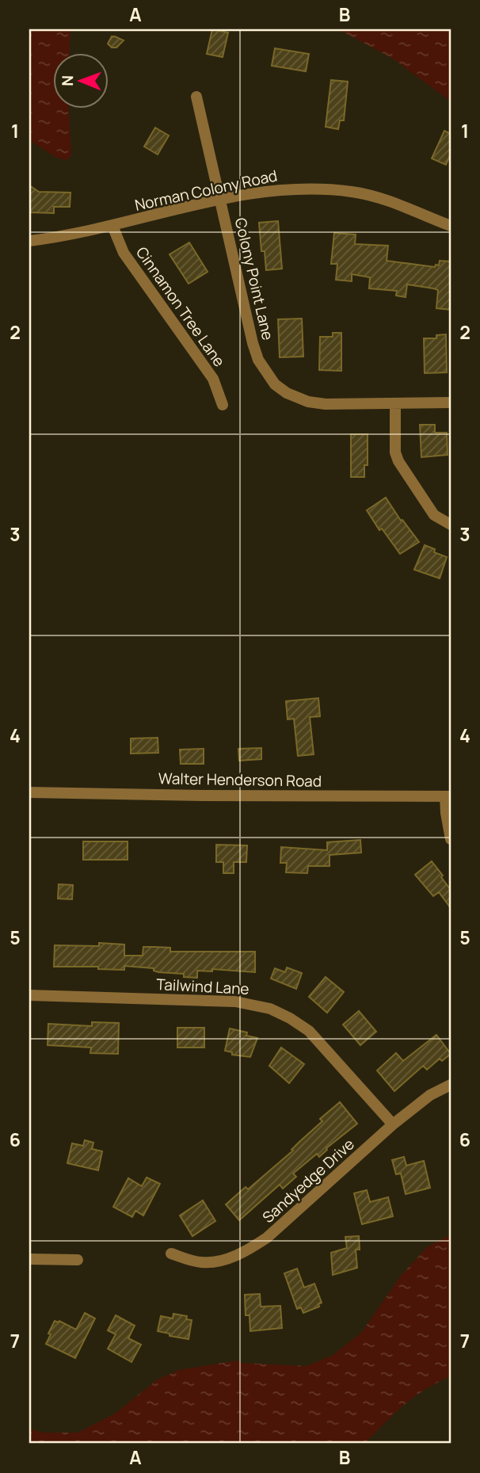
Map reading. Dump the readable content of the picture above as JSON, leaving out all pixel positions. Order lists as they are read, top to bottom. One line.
{"streets":{"street":["Norman Colony Road","Colony Point Lane","Cinnamon Tree Lane","Walter Henderson Road","Tailwind Lane","Sandyedge Drive"]},"crossings":[["Norman Colony Road","Colony Point Lane"],["Norman Colony Road","Cinnamon Tree Lane"],["Tailwind Lane","Sandyedge Drive"]],"north":"left","grid":{"columns":["A","B"],"rows":["1","2","3","4","5","6","7"]}}
